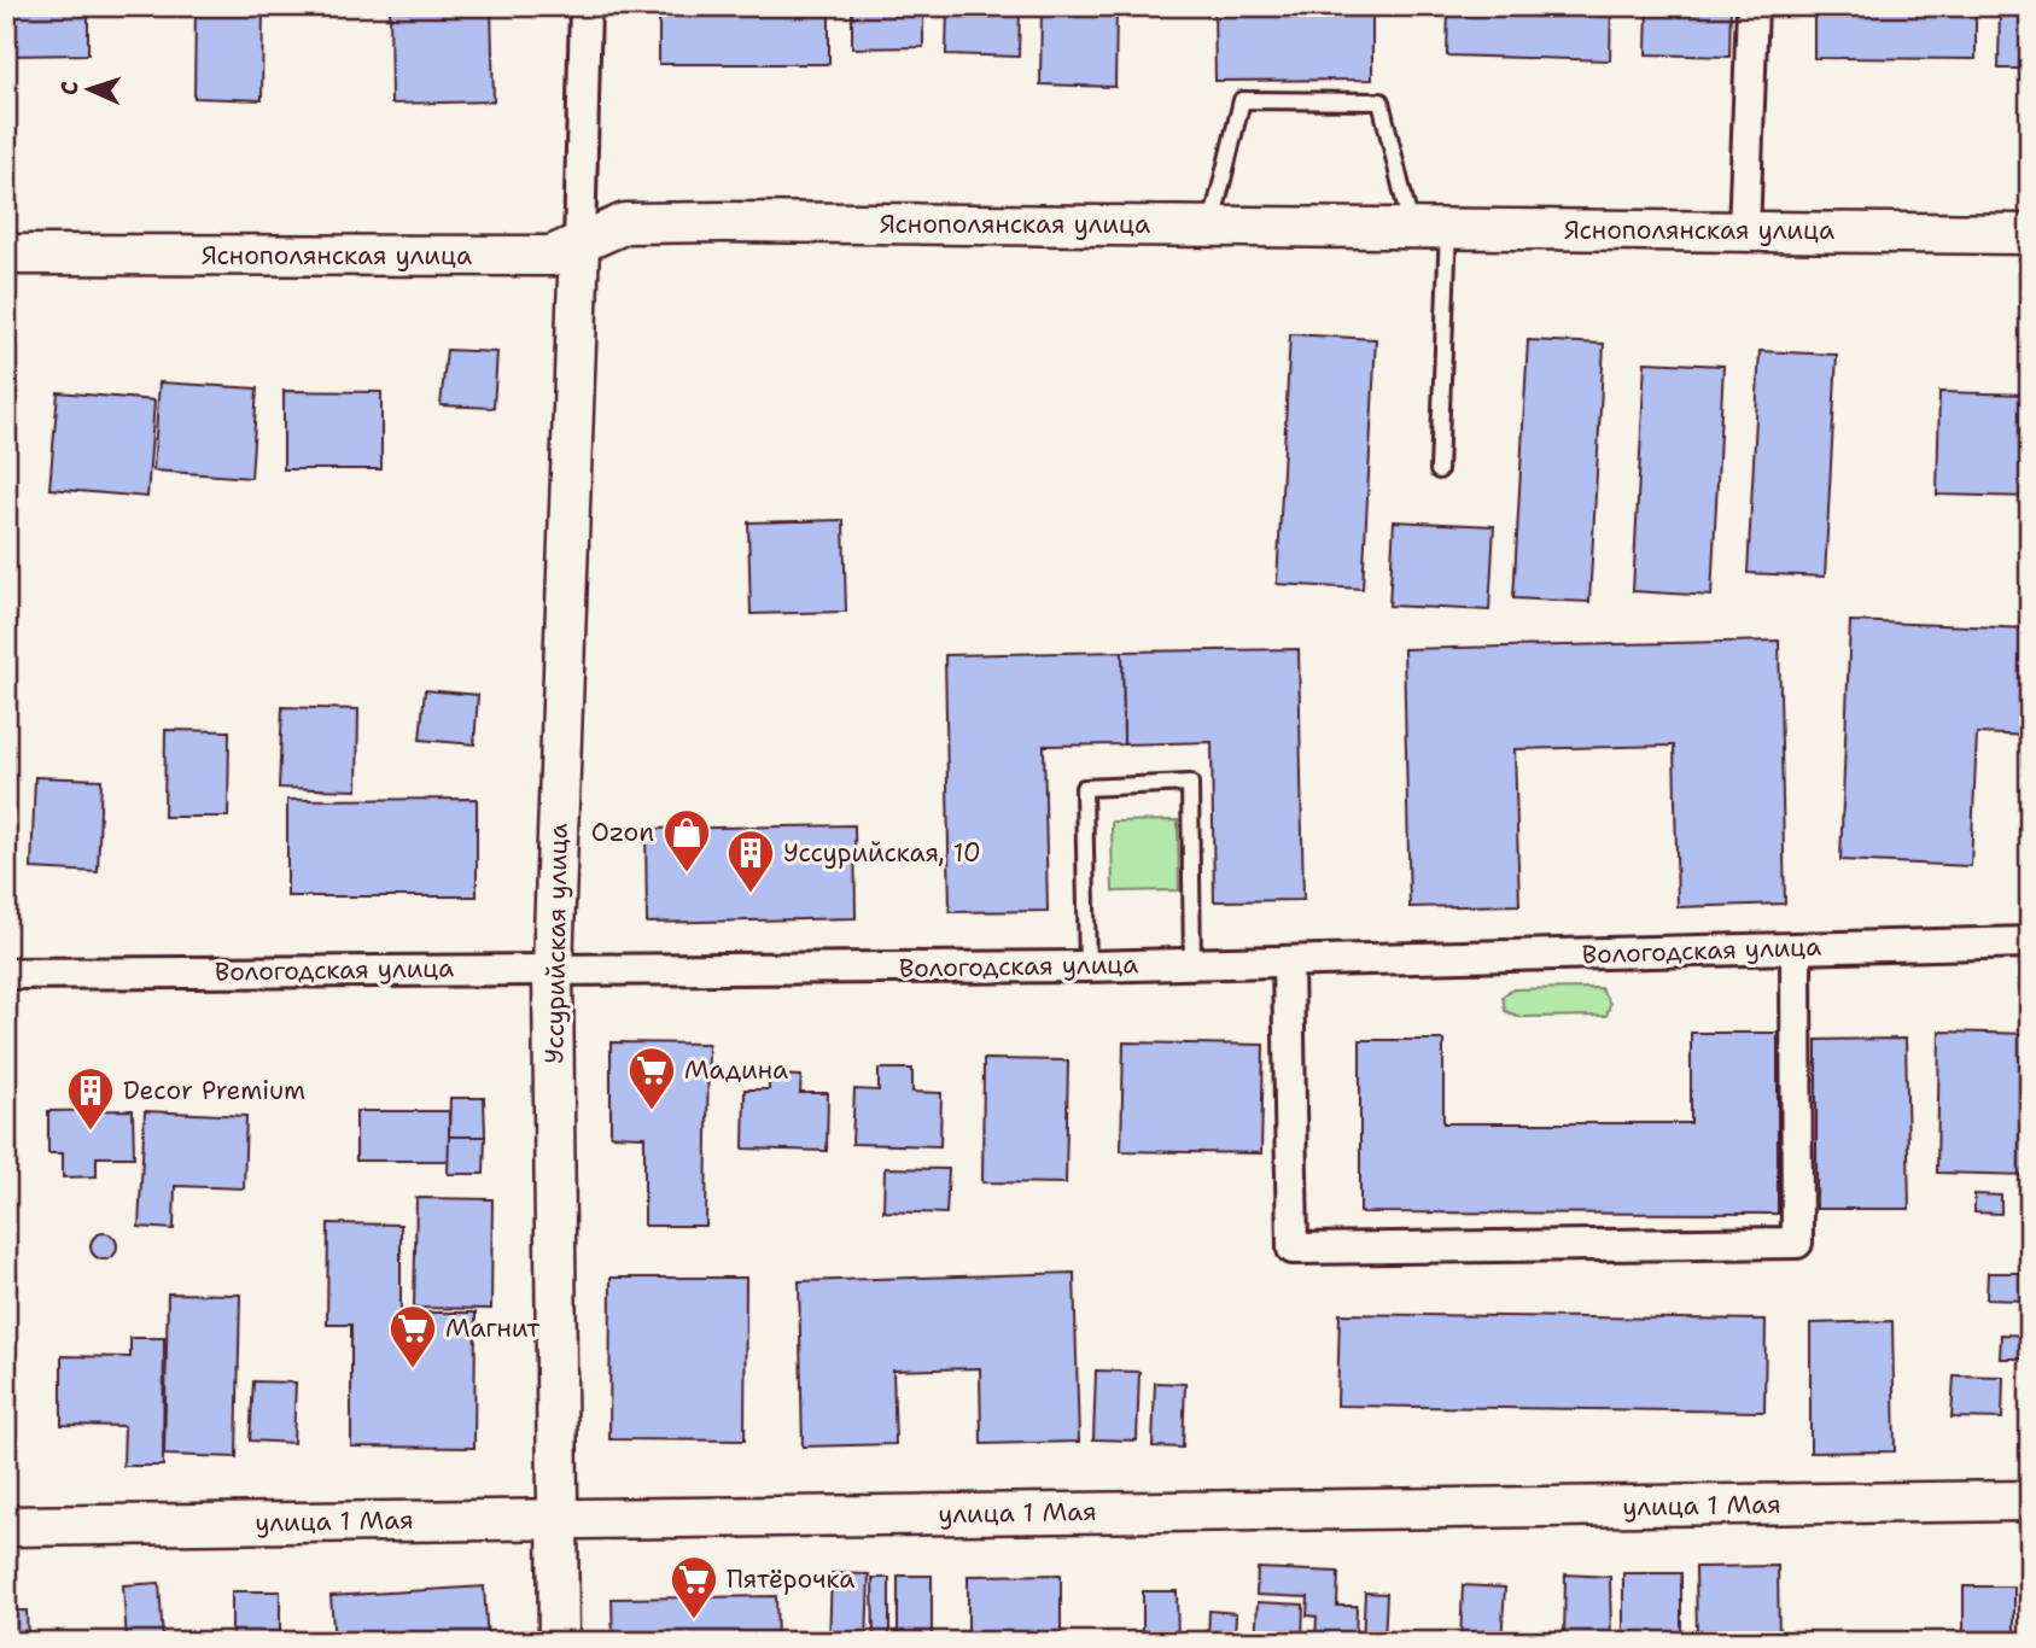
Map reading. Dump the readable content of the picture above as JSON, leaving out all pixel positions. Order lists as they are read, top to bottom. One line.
{"streets":{"street":["Яснополянская улица","Уссурийская улица","Вологодская улица","улица 1 Мая"]},"crossings":[["Яснополянская улица","Уссурийская улица"],["Уссурийская улица","Вологодская улица"],["Уссурийская улица","улица 1 Мая"]],"places":{"shop":["Ozon"],"building":["Уссурийская, 10","Decor Premium"],"supermarket":["Мадина","Магнит","Пятёрочка"]},"north":"left"}
